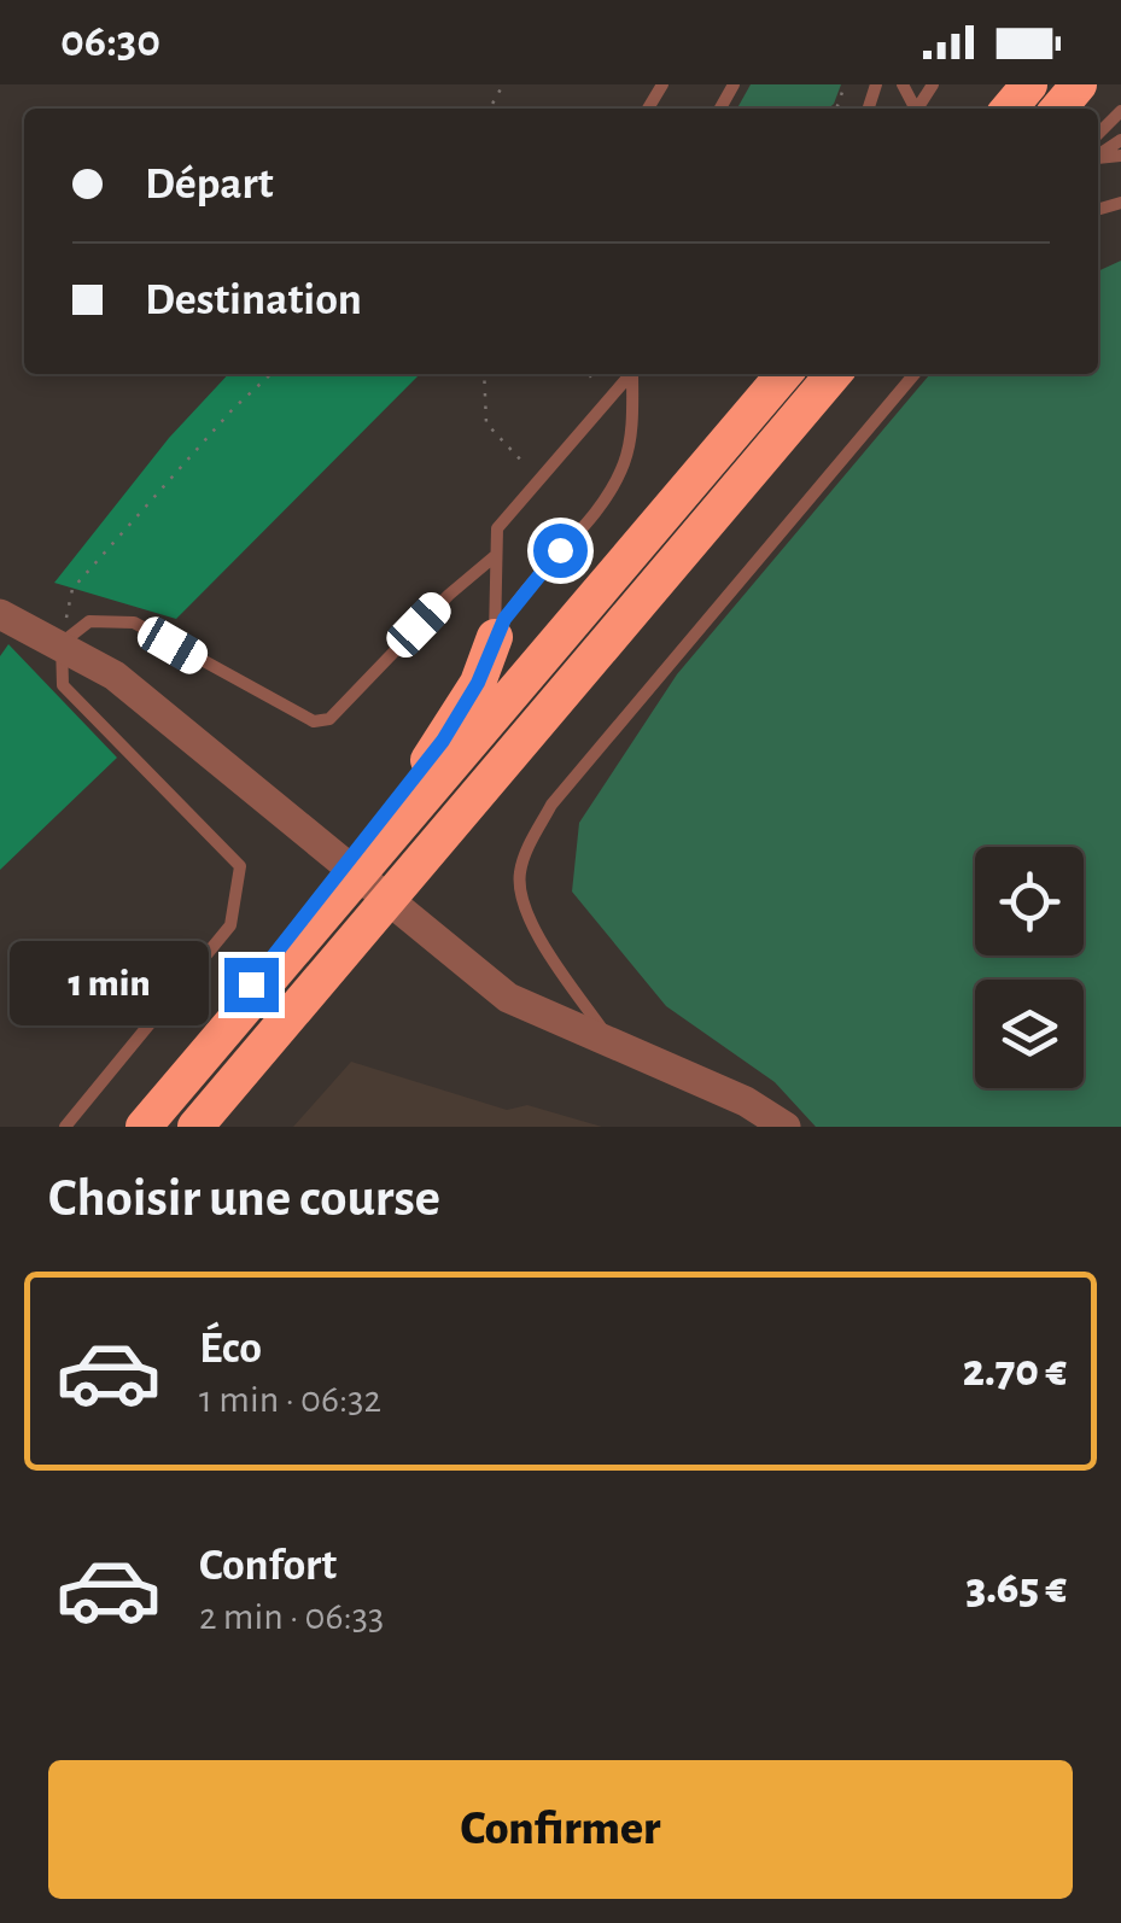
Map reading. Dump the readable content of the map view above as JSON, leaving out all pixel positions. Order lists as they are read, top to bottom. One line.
{"page":{"status":"06:30","banner":["Départ","Destination"],"bubble":"1 min","heading":"Choisir une course","list":[{"name":"Éco","note":"1 min · 06:32","value":"2.70 €"},{"name":"Confort","note":"2 min · 06:33","value":"3.65 €"}],"buttons":"Confirmer"}}
